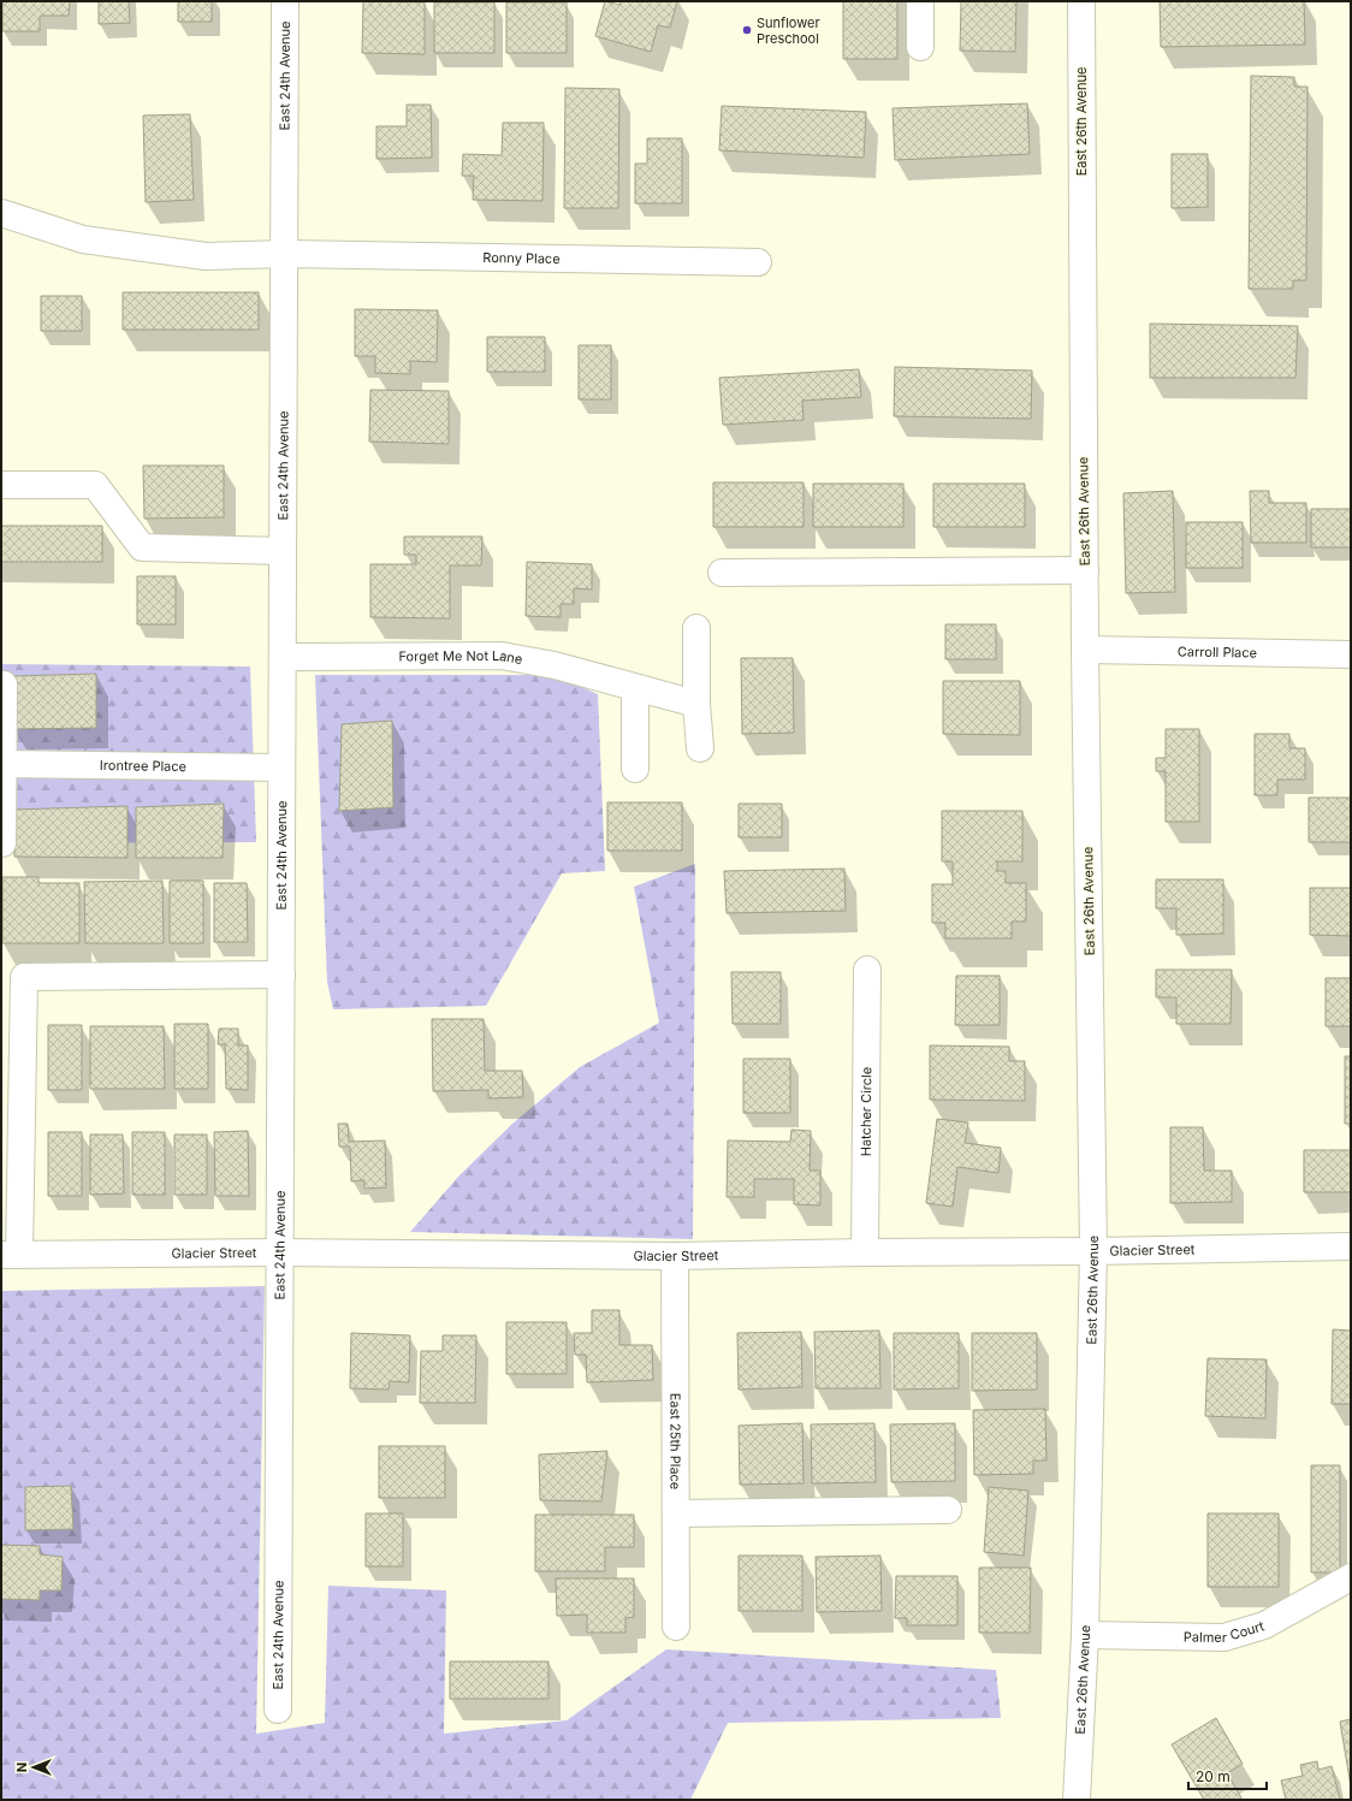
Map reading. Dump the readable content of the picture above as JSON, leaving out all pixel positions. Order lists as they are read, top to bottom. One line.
{"streets":{"street":["East 24th Avenue","East 26th Avenue","Ronny Place","Carroll Place","Forget Me Not Lane","Irontree Place","Hatcher Circle","Glacier Street","East 25th Place","Palmer Court"]},"crossings":[["East 24th Avenue","Ronny Place"],["East 24th Avenue","Forget Me Not Lane"],["East 24th Avenue","Irontree Place"],["East 24th Avenue","Glacier Street"],["East 26th Avenue","Carroll Place"],["East 26th Avenue","Glacier Street"],["East 26th Avenue","Palmer Court"],["Hatcher Circle","Glacier Street"],["Glacier Street","East 25th Place"]],"places":["Sunflower Preschool"],"scale_bar":"20 m","north":"left"}
